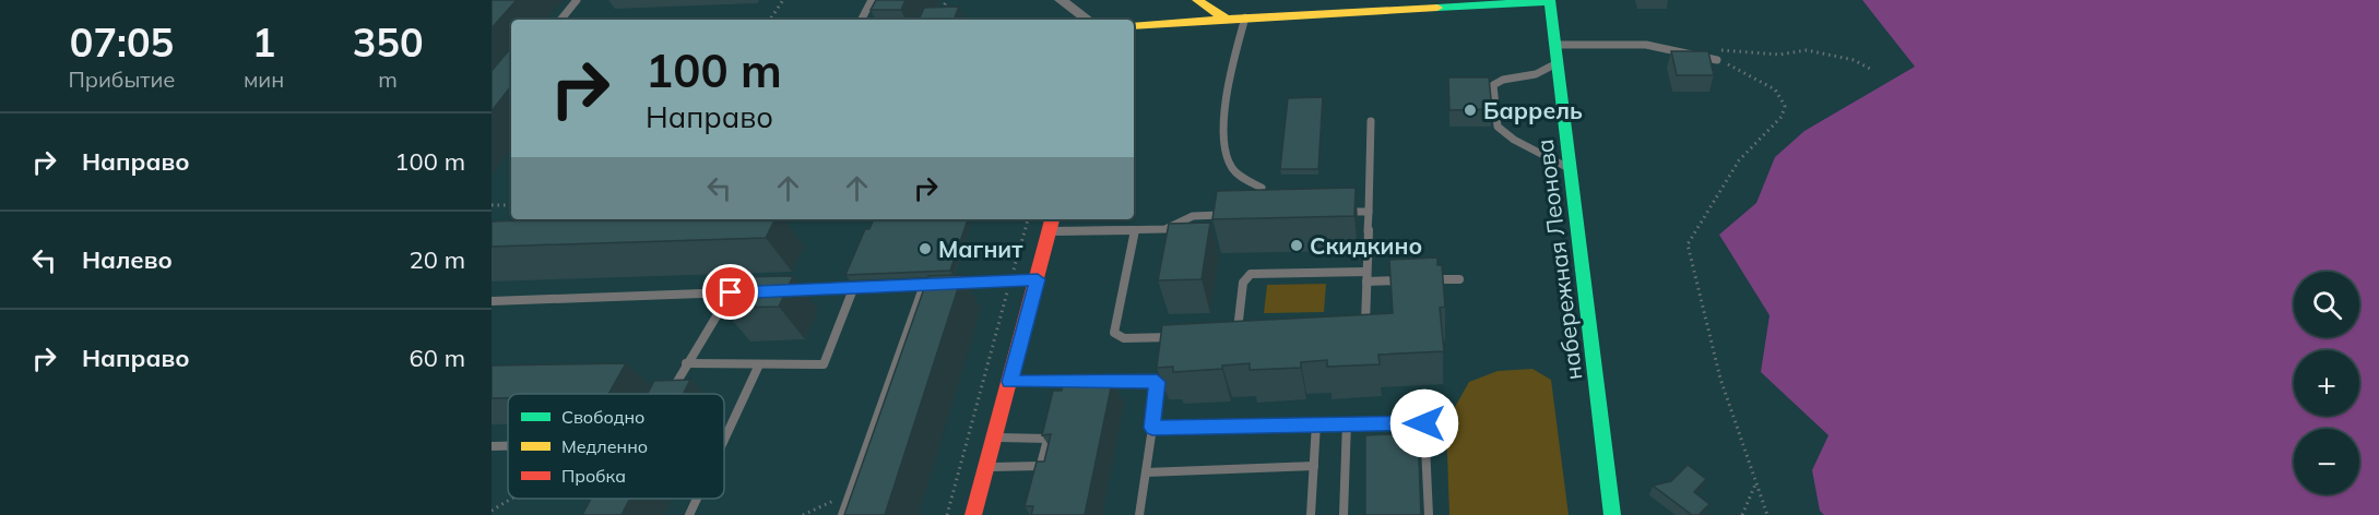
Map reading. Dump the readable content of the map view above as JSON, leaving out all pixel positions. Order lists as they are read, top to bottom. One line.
{"streets":{"main road":["набережная Леонова"]},"places":["Баррель","Скидкино","Магнит"],"legend":["Свободно","Медленно","Пробка"],"page":{"eta":["07:05","Прибытие","1","мин","350","m"],"turn":["100 m","Направо"],"list":[{"name":"Направо","value":"100 m"},{"name":"Налево","value":"20 m"},{"name":"Направо","value":"60 m"}],"map_buttons":["+","−"]}}
